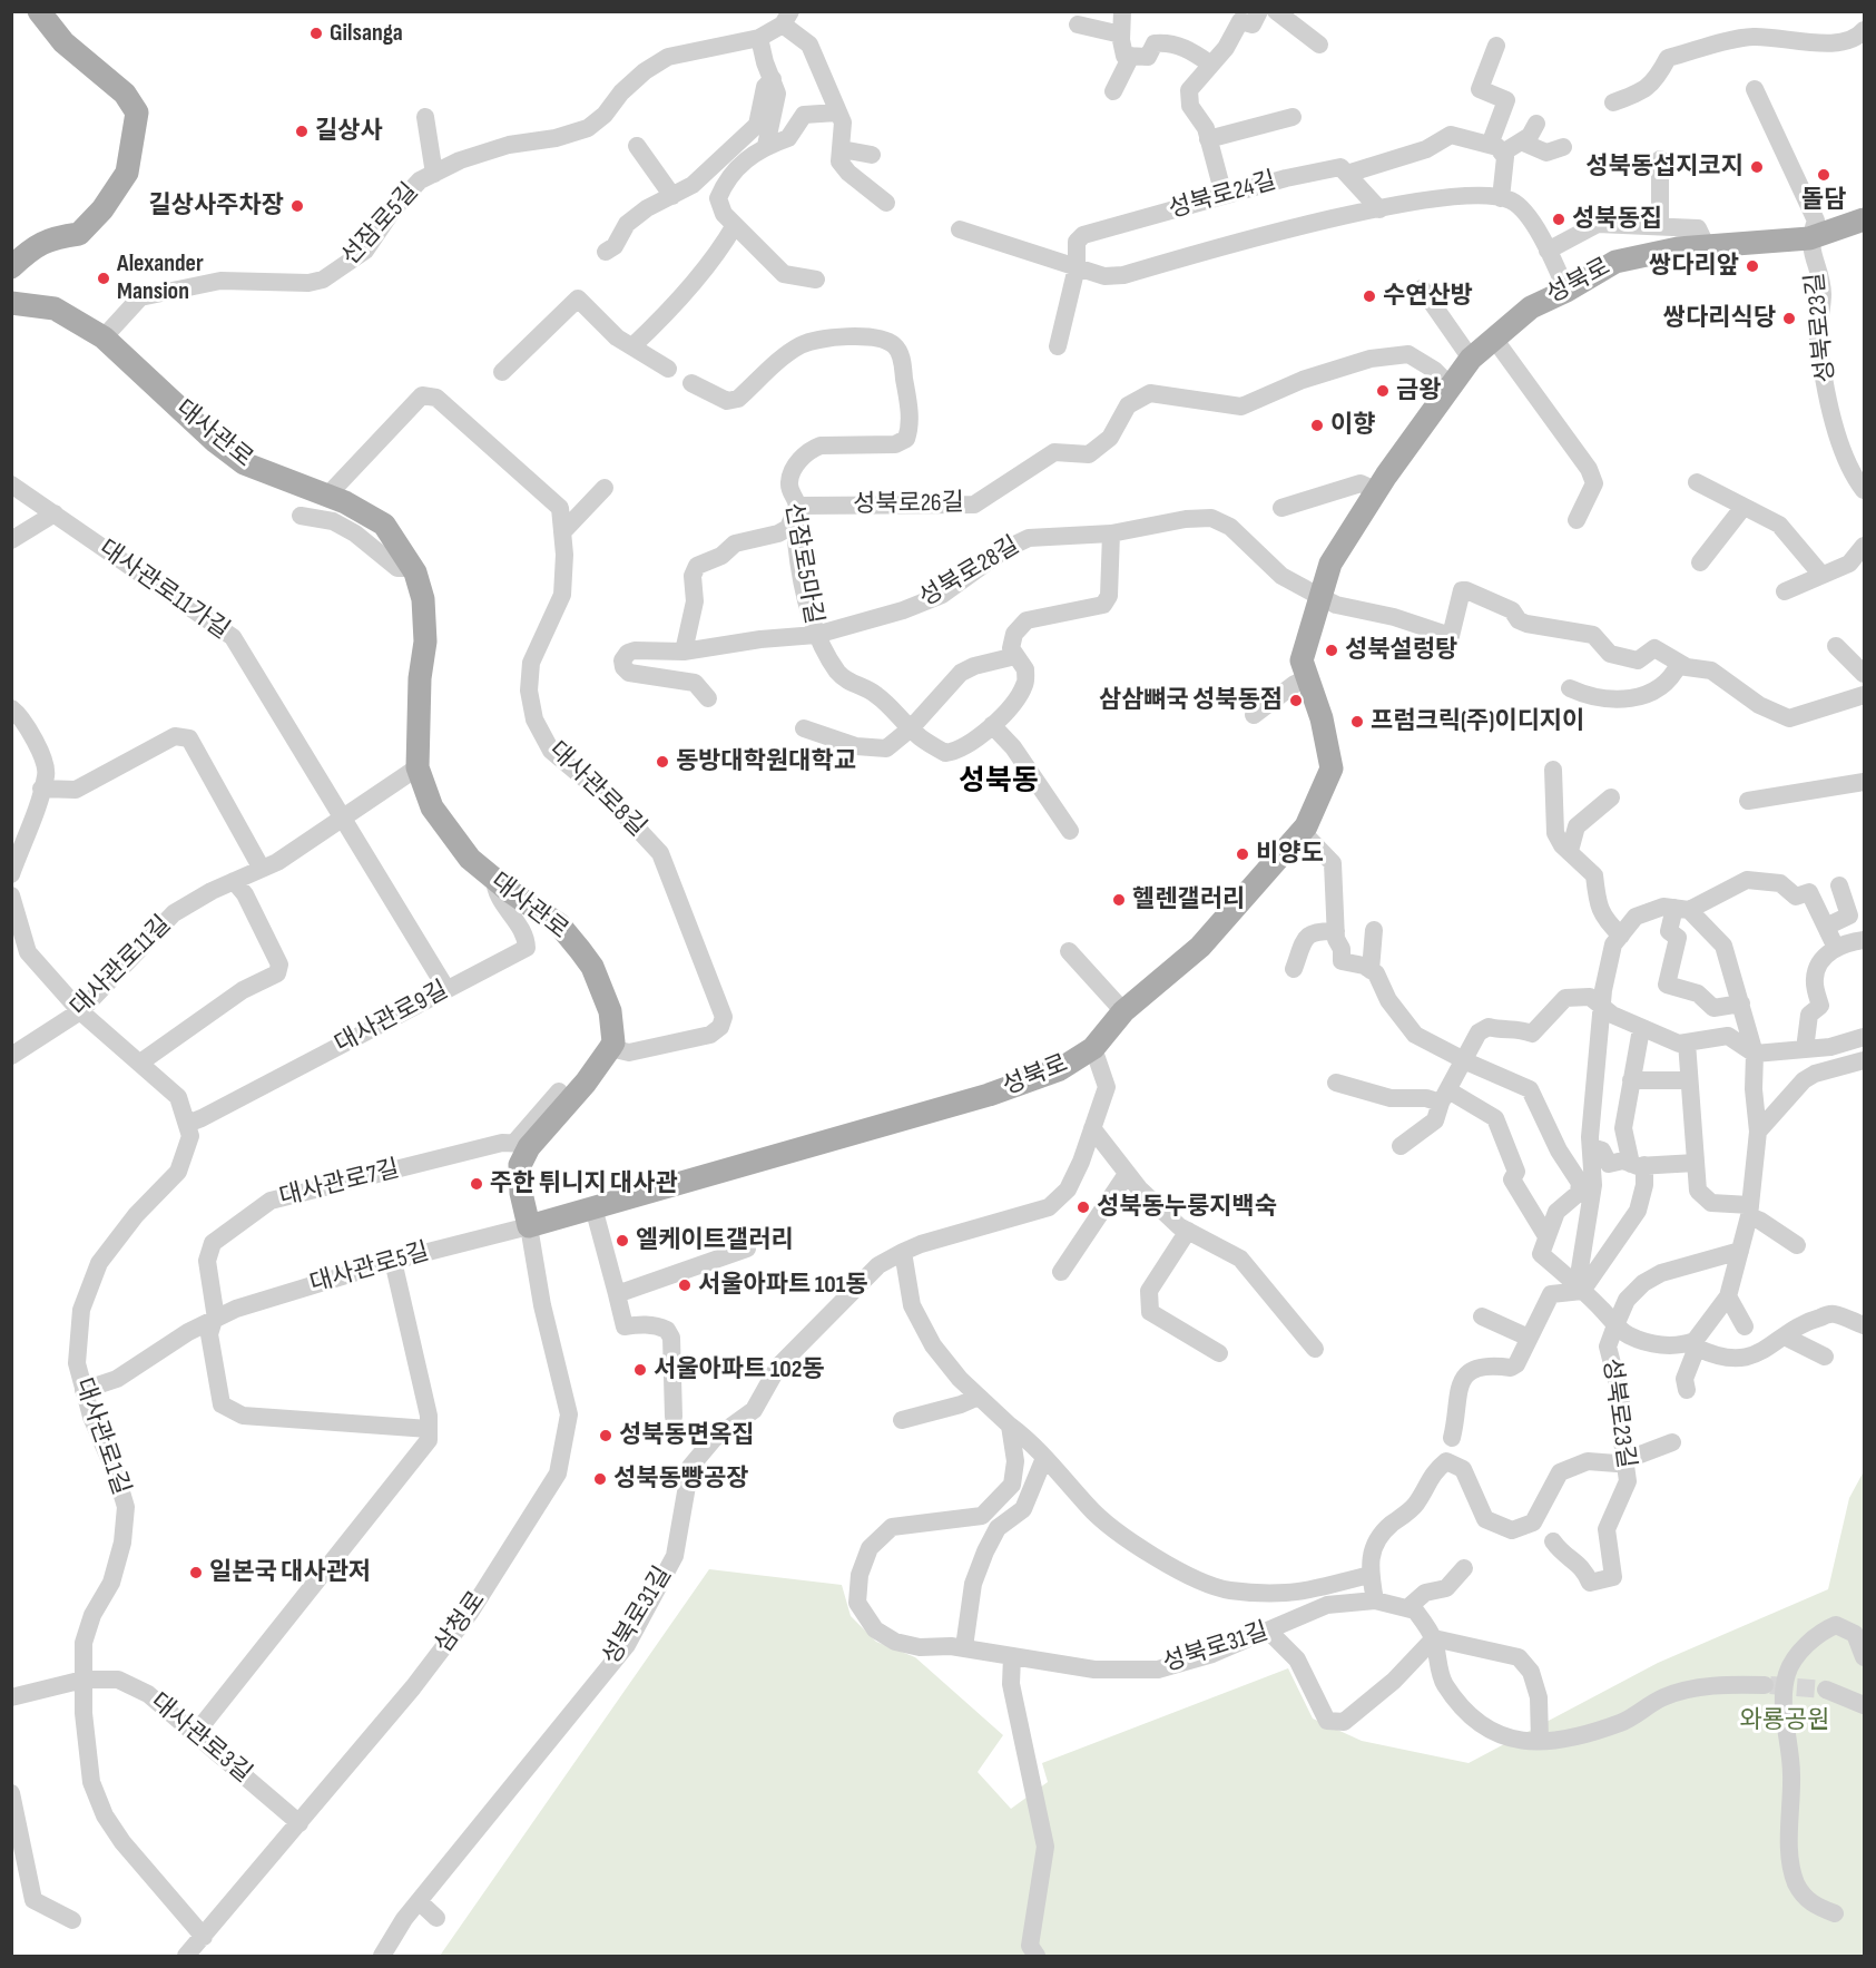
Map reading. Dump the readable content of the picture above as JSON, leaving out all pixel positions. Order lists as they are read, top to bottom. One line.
{"streets":{"main road":["성북로","대사관로"],"street":["성북로24길","선잠로5길","성북로23길","성북로26길","선잠로5마길","성북로28길","대사관로11가길","대사관로8길","대사관로11길","대사관로9길","대사관로7길","대사관로5길","대사관로1길","성북로31길","삼청로","대사관로3길"]},"crossings":[["성북로24길","성북로"],["선잠로5길","대사관로"],["성북로","성북로23길"],["성북로","성북로26길"],["성북로","성북로28길"],["성북로","대사관로5길"],["성북로","성북로31길"],["성북로","삼청로"],["대사관로","대사관로8길"],["대사관로","대사관로11길"],["대사관로","대사관로9길"],["성북로26길","선잠로5마길"],["선잠로5마길","성북로28길"],["대사관로11가길","대사관로11길"],["대사관로11길","대사관로1길"],["대사관로9길","대사관로1길"],["대사관로7길","대사관로5길"],["대사관로5길","대사관로1길"],["대사관로5길","삼청로"],["대사관로1길","삼청로"],["대사관로1길","대사관로3길"],["삼청로","대사관로3길"]],"districts":["성북동"],"parks":["와룡공원"],"places":["Gilsanga","길상사","성북동섭지코지","돌담","길상사주차장","성북동집","쌍다리앞","Alexander Mansion","수연산방","쌍다리식당","금왕","이향","성북설렁탕","삼삼뼈국 성북동점","프럼크릭(주)이디지이","동방대학원대학교","비양도","헬렌갤러리","주한 튀니지 대사관","성북동누룽지백숙","엘케이트갤러리","서울아파트 101동","서울아파트 102동","성북동면옥집","성북동빵공장","일본국 대사관저"]}
